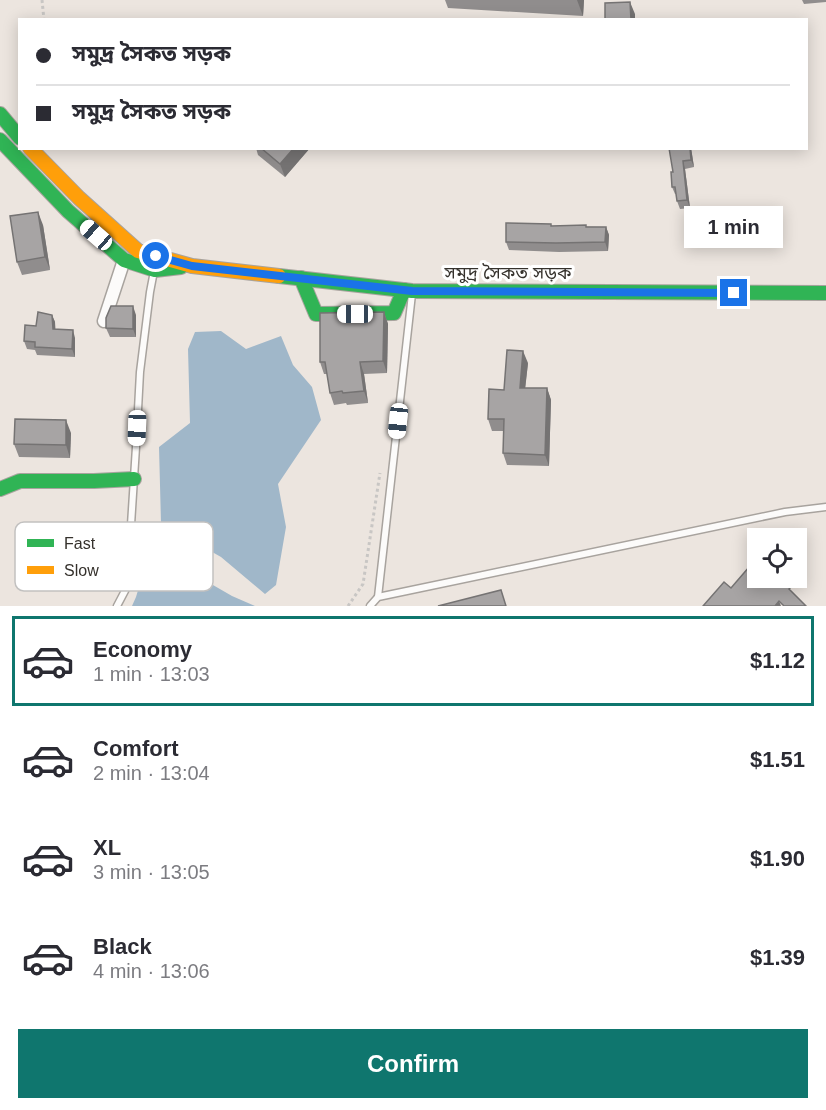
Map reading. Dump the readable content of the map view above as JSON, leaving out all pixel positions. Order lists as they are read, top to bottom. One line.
{"streets":{"main road":["সমুদ্র সৈকত সড়ক"]},"legend":["Fast","Slow"],"page":{"banner":["সমুদ্র সৈকত সড়ক","সমুদ্র সৈকত সড়ক"],"bubble":"1 min","list":[{"name":"Economy","note":"1 min · 13:03","value":"$1.12"},{"name":"Comfort","note":"2 min · 13:04","value":"$1.51"},{"name":"XL","note":"3 min · 13:05","value":"$1.90"},{"name":"Black","note":"4 min · 13:06","value":"$1.39"}],"buttons":"Confirm"}}
